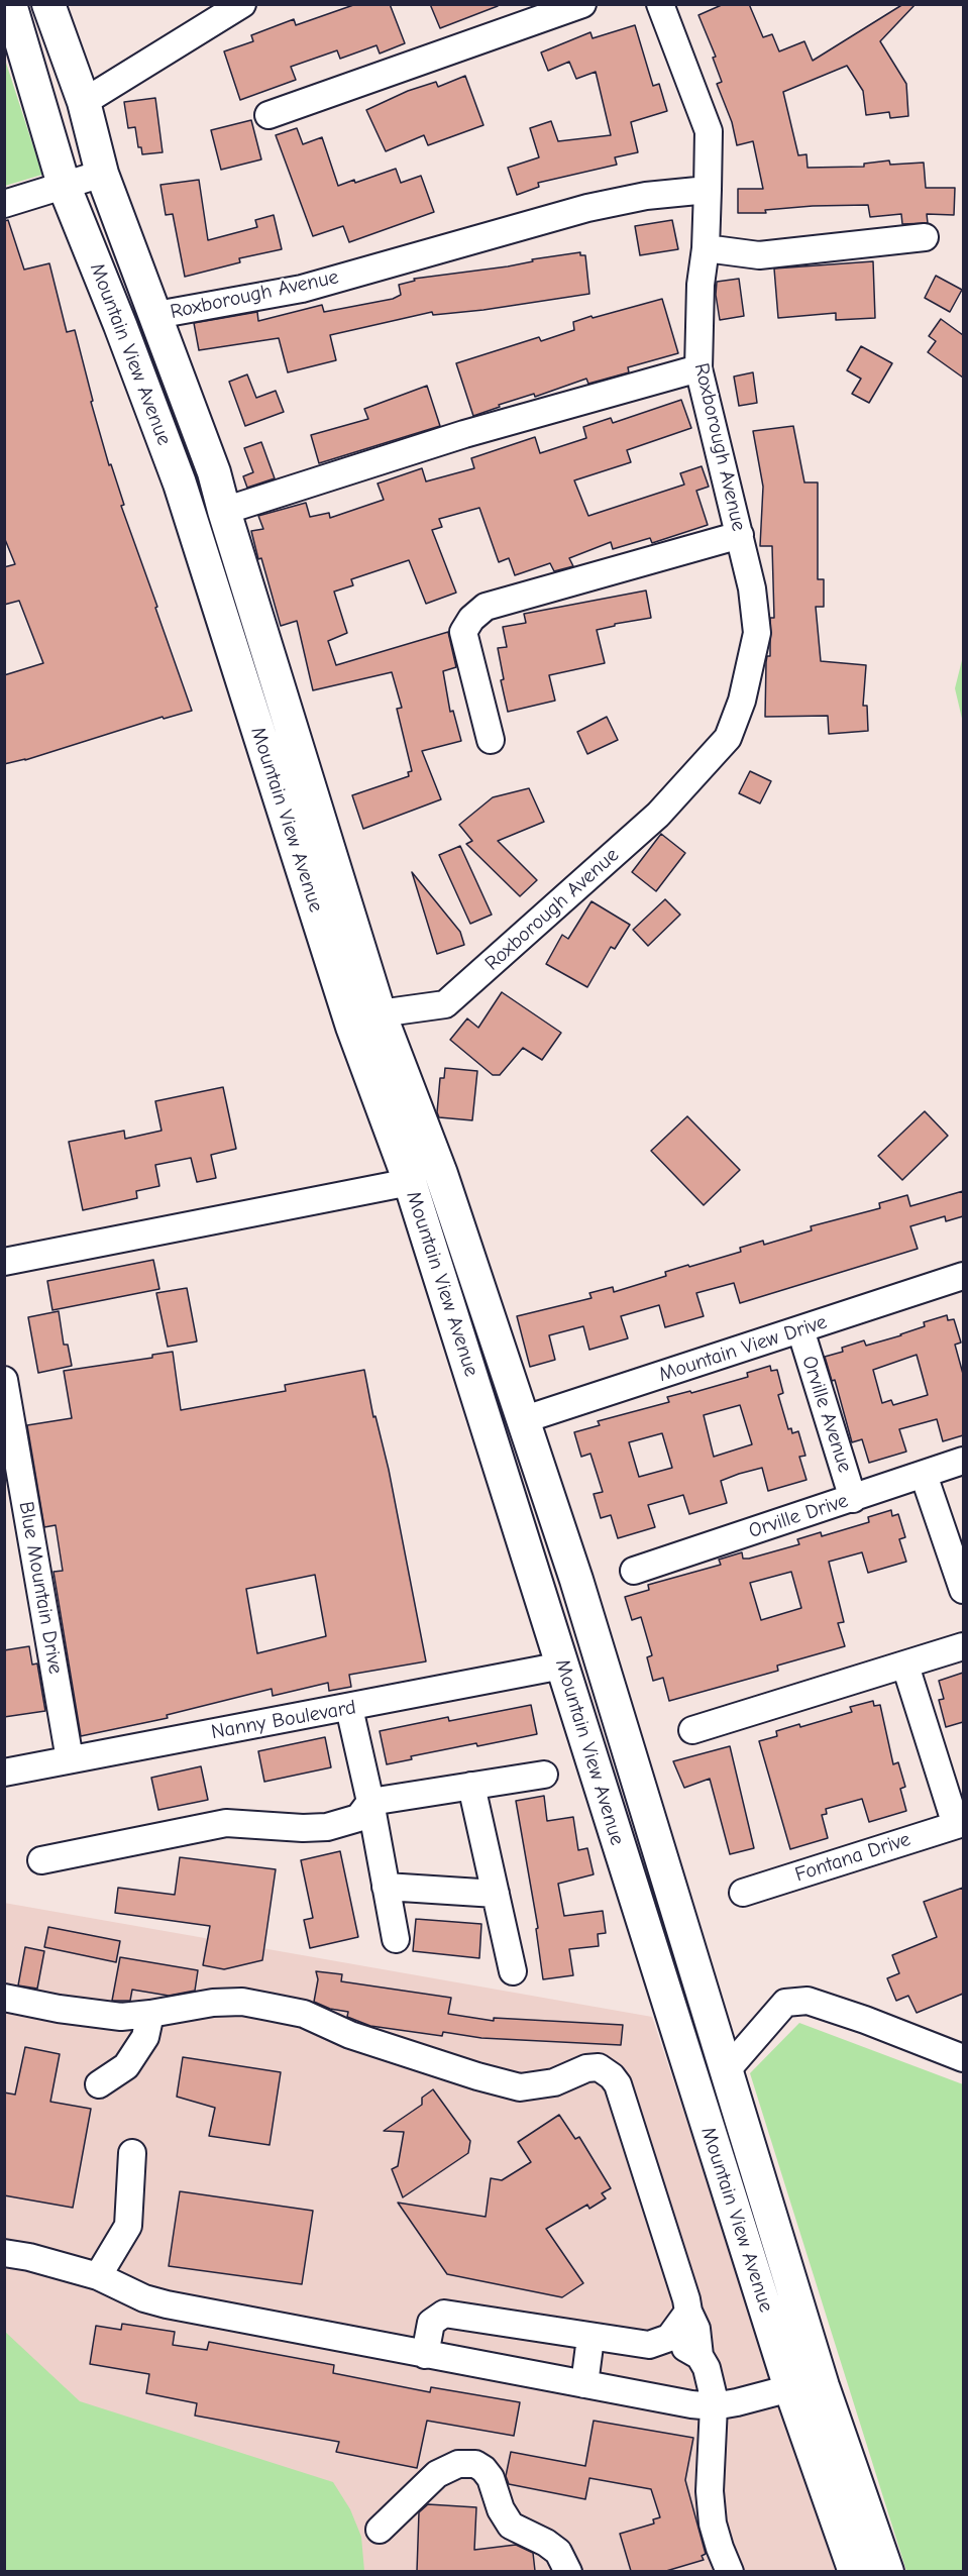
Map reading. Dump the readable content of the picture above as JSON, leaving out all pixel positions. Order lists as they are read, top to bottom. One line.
{"streets":{"main road":["Mountain View Avenue"],"street":["Roxborough Avenue","Mountain View Drive","Orville Avenue","Orville Drive","Blue Mountain Drive","Nanny Boulevard","Fontana Drive"]},"crossings":[["Roxborough Avenue","Mountain View Avenue"],["Mountain View Avenue","Mountain View Drive"],["Mountain View Avenue","Nanny Boulevard"],["Mountain View Drive","Orville Avenue"],["Orville Avenue","Orville Drive"],["Blue Mountain Drive","Nanny Boulevard"]]}
